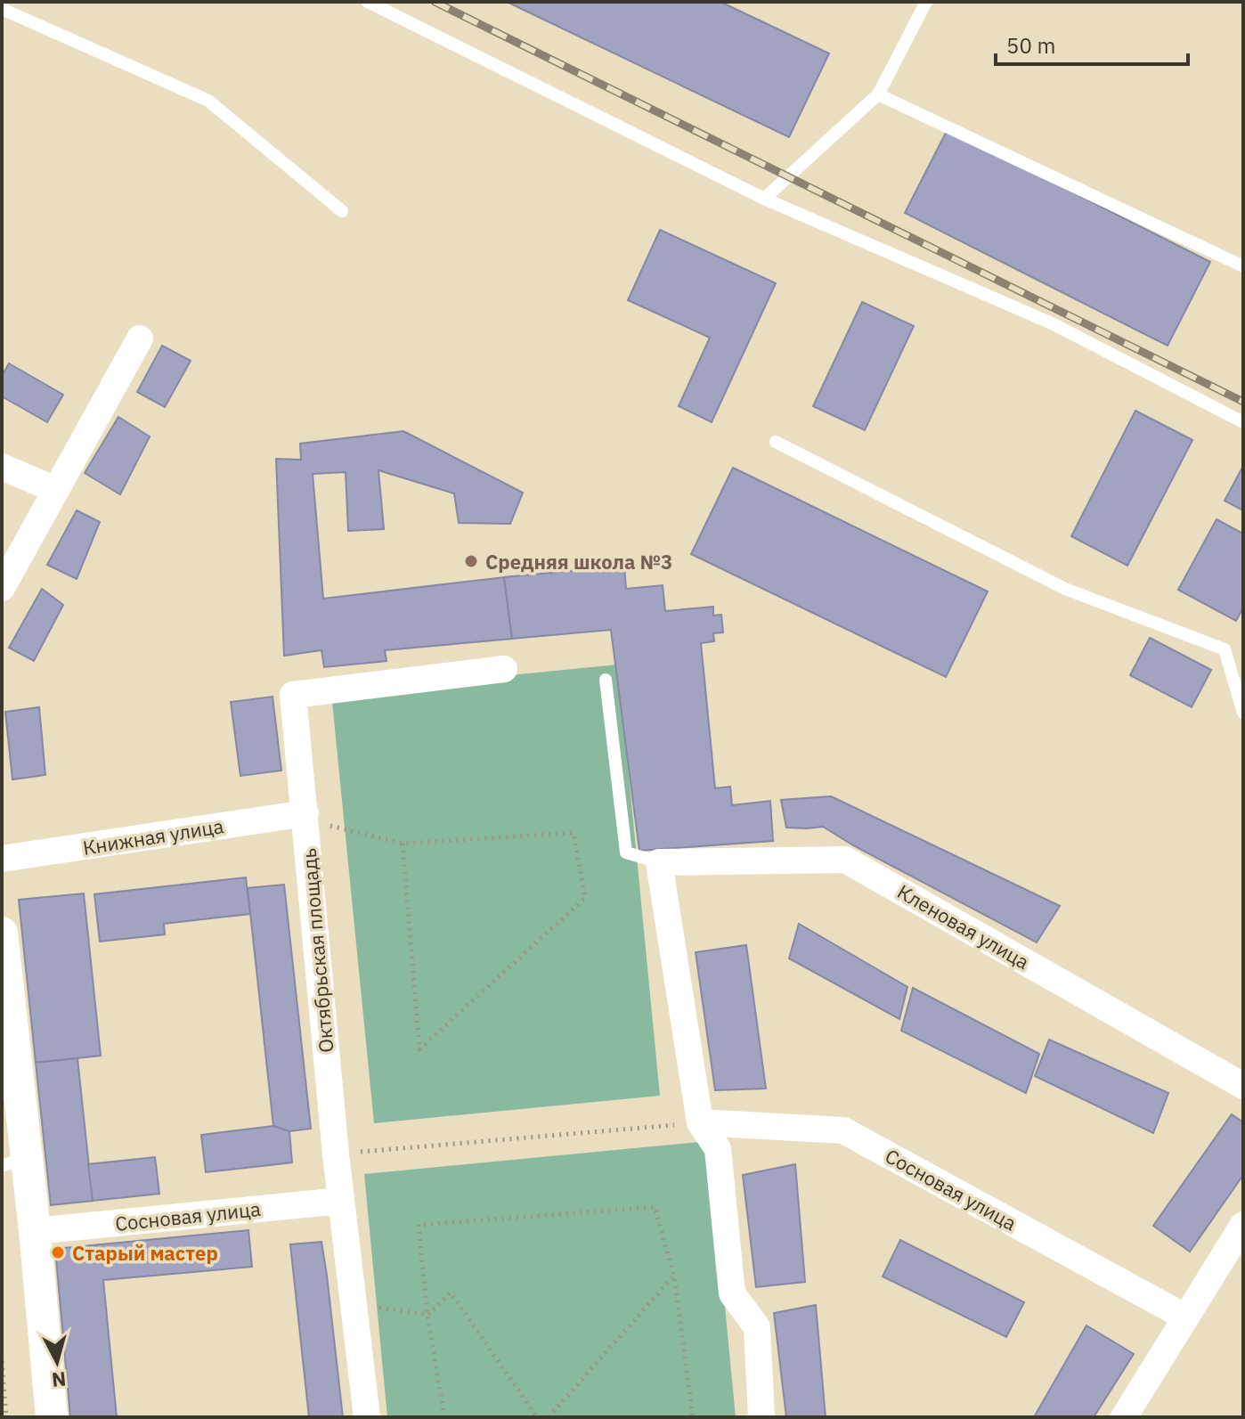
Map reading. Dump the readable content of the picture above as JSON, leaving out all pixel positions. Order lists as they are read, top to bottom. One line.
{"streets":{"street":["Книжная улица","Кленовая улица","Октябрьская площадь","Сосновая улица"]},"crossings":[["Книжная улица","Октябрьская площадь"],["Октябрьская площадь","Сосновая улица"]],"places":["Средняя школа №3","Старый мастер"],"scale_bar":"50 m","north":"bottom"}
